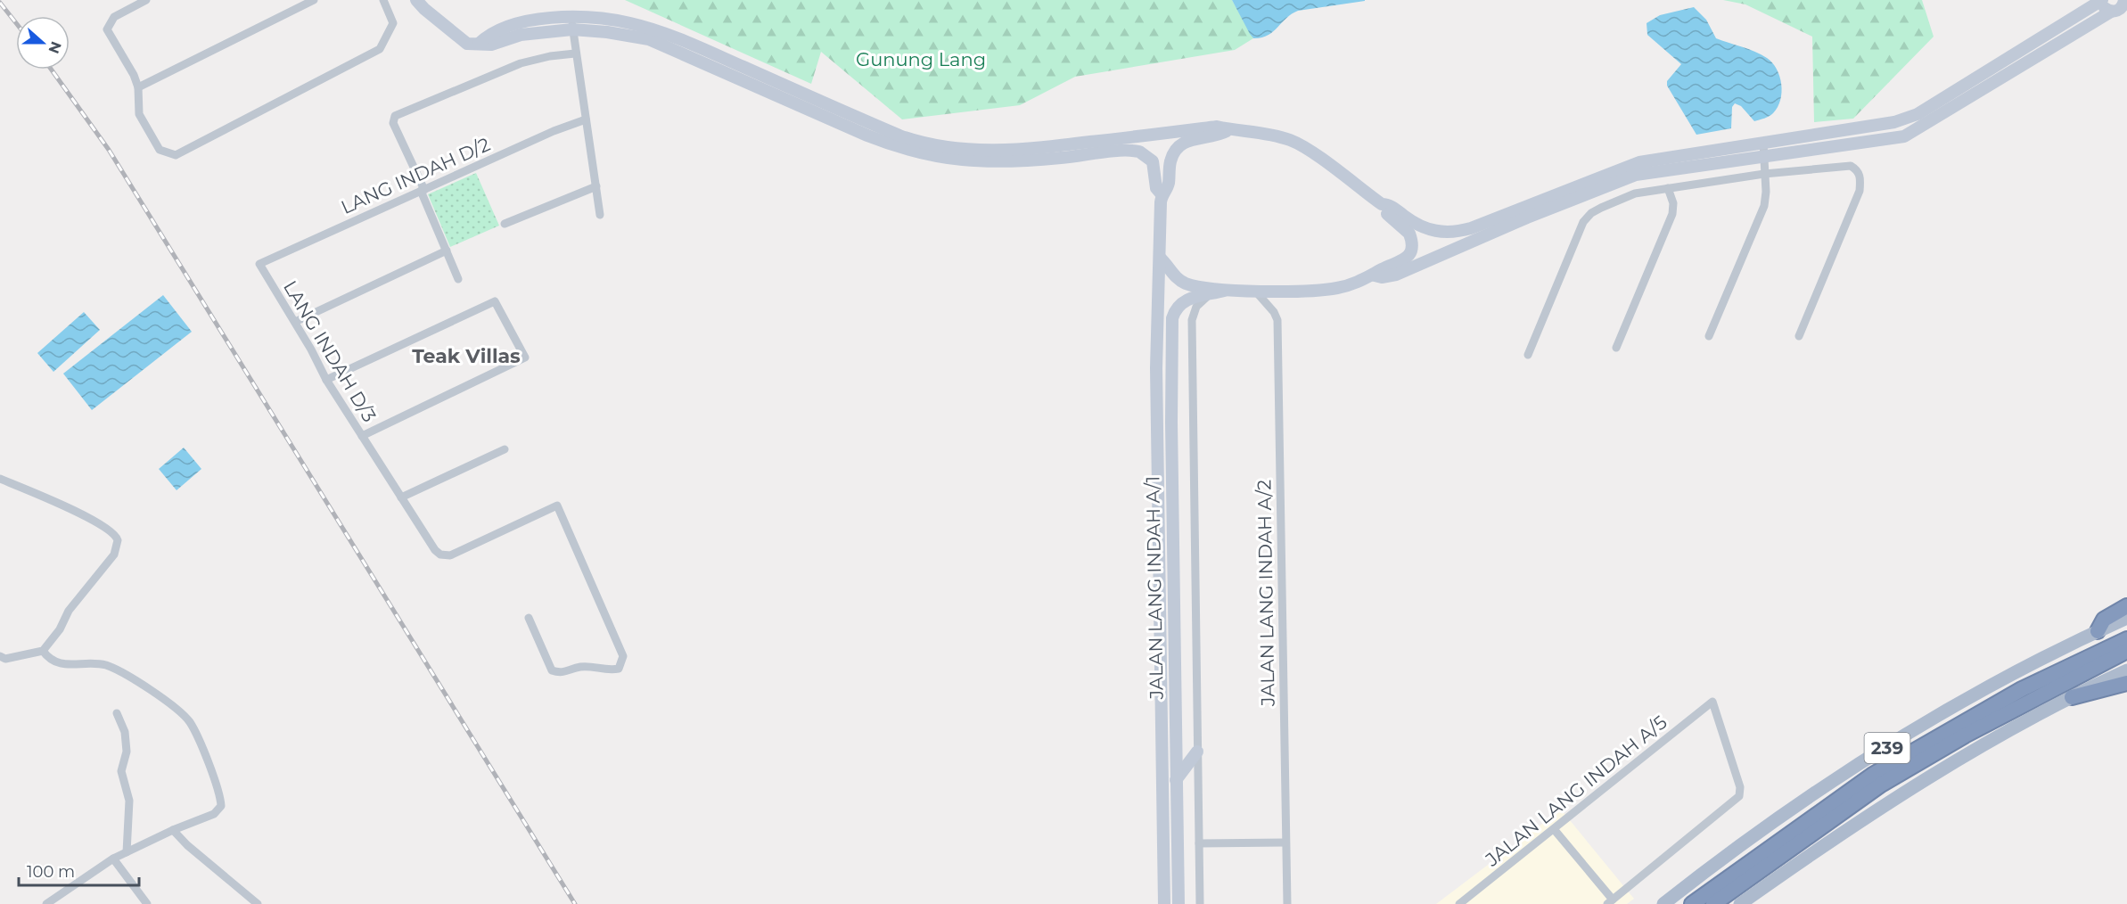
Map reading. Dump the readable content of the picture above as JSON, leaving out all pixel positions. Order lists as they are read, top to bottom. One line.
{"streets":{"main road":["239"],"street":["LANG INDAH D/2","LANG INDAH D/3","JALAN LANG INDAH A/1","JALAN LANG INDAH A/2","JALAN LANG INDAH A/5"]},"crossings":[["LANG INDAH D/2","LANG INDAH D/3"]],"districts":["Teak Villas"],"parks":["Gunung Lang"],"scale_bar":"100 m","north":"right"}
